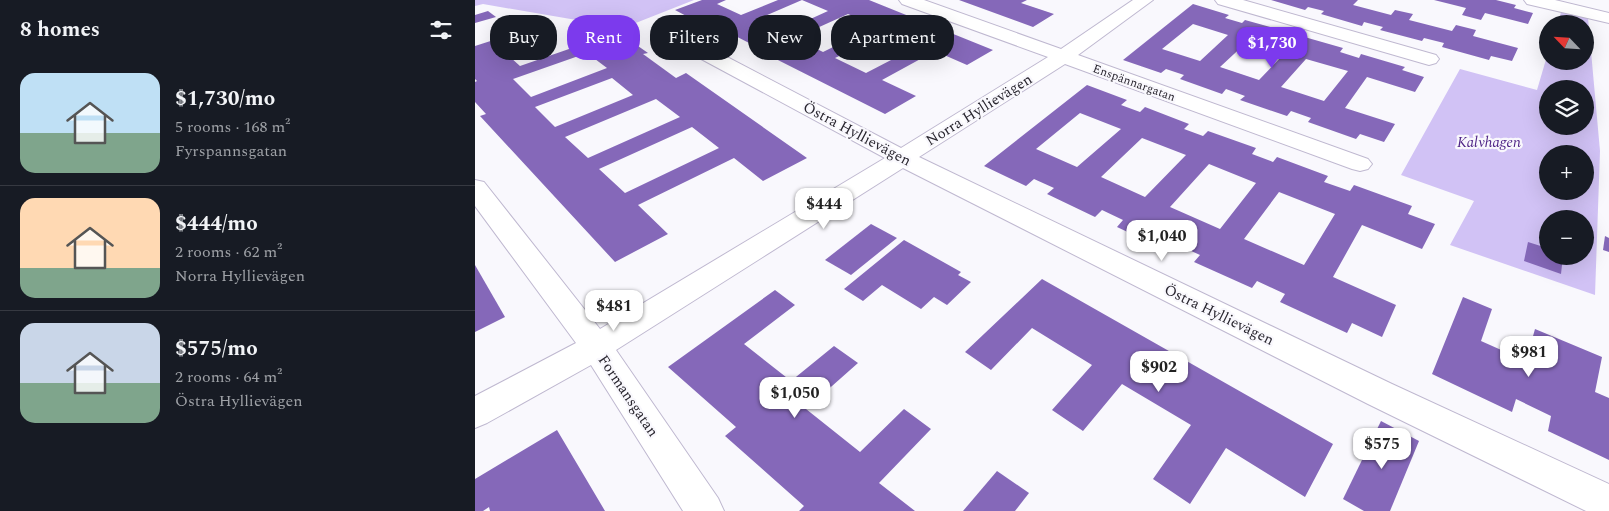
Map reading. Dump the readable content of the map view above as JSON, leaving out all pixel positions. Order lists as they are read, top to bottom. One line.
{"streets":{"street":["Enspännargatan","Norra Hyllievägen","Östra Hyllievägen","Formansgatan"]},"crossings":[["Enspännargatan","Norra Hyllievägen"],["Norra Hyllievägen","Östra Hyllievägen"],["Norra Hyllievägen","Formansgatan"]],"parks":["Kalvhagen"],"north":"top left","page":{"heading":"8 homes","map_buttons":["+","−"],"chip":["Buy","Rent","Filters","New","Apartment"],"price":["$1,730","$444","$1,040","$481","$981","$902","$1,050","$575"],"list":[{"name":"$1,730/mo","note":"5 rooms · 168 m² · Fyrspannsgatan"},{"name":"$444/mo","note":"2 rooms · 62 m² · Norra Hyllievägen"},{"name":"$575/mo","note":"2 rooms · 64 m² · Östra Hyllievägen"}]}}
